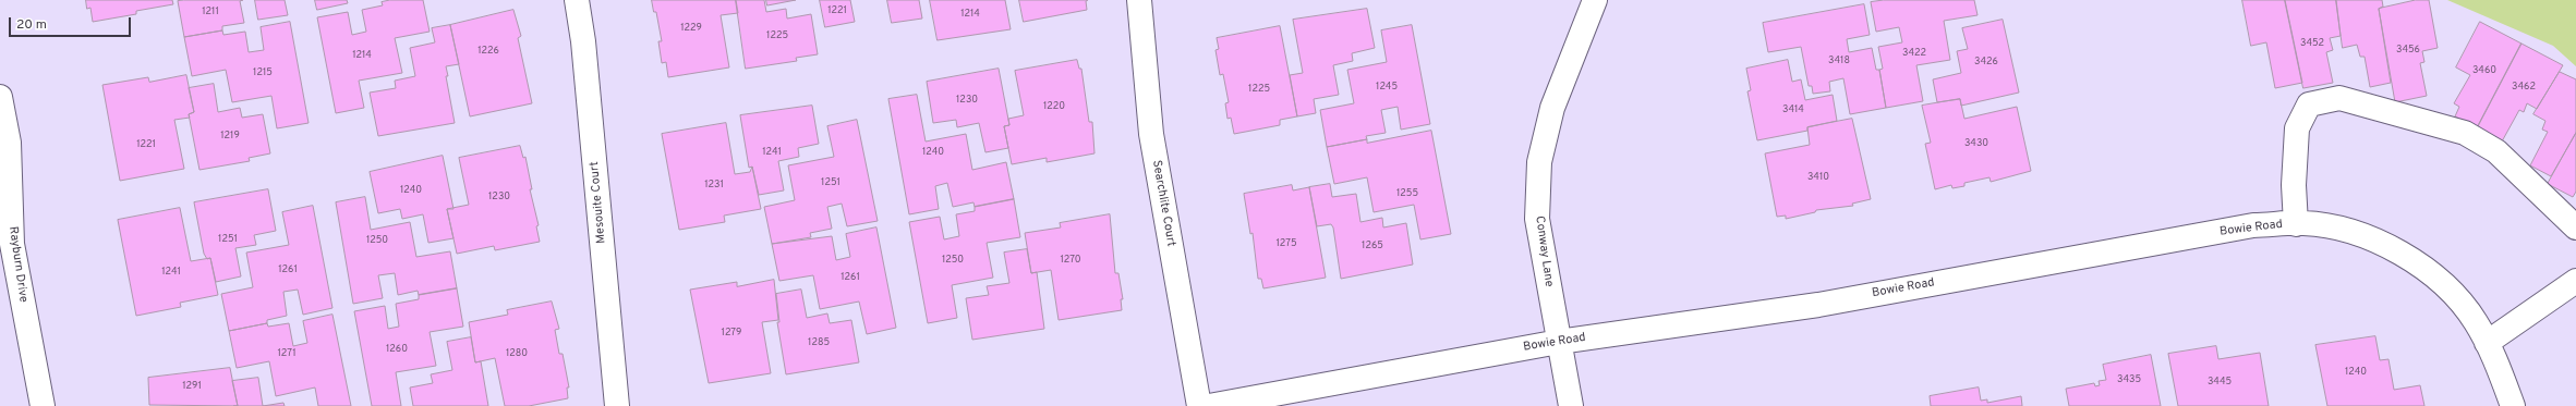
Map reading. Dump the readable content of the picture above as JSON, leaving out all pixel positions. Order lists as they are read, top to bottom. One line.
{"streets":{"street":["Mesouite Court","Searchlite Court","Bowie Road","Conway Lane","Rayburn Drive"]},"crossings":[["Bowie Road","Conway Lane"]],"house_numbers":["1221","1211","1214","1229","1225","3452","3456","1226","3422","1214","3418","3426","3460","1215","1245","3462","1225","1230","1220","3414","1219","3430","1221","1241","1240","3410","1251","1231","1240","1255","1230","1251","1250","1275","1265","1250","1270","1261","1241","1261","1279","1285","1260","1271","1280","1240","3435","3445","1291"],"scale_bar":"20 m"}
